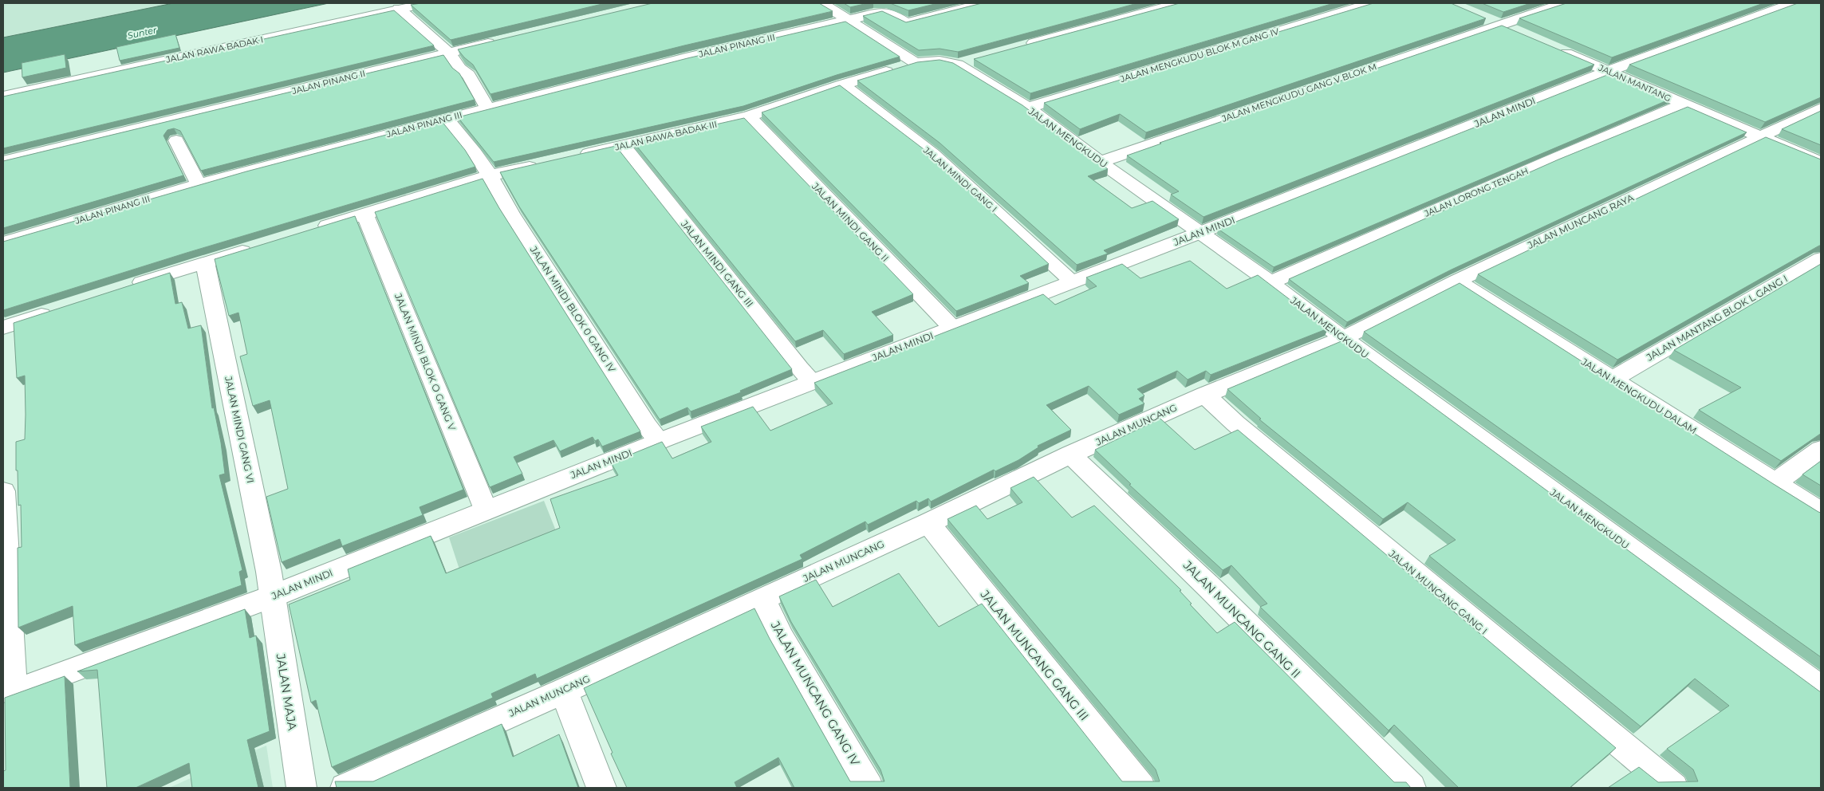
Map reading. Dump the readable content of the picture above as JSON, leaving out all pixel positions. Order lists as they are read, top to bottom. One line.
{"streets":{"street":["JALAN PINANG III","JALAN RAWA BADAK I","JALAN MENGKUDU BLOK M GANG IV","JALAN PINANG II","JALAN MANTANG","JALAN MENGKUDU GANG V BLOK M","JALAN MINDI","JALAN RAWA BADAK III","JALAN MENGKUDU","JALAN MINDI GANG I","JALAN LORONG TENGAH","JALAN MUNCANG RAYA","JALAN MINDI GANG II","JALAN MINDI GANG III","JALAN MINDI BLOK 0 GANG IV","JALAN MANTANG BLOK L GANG I","JALAN MINDI BLOK O GANG V","JALAN MENGKUDU DALAM","JALAN MUNCANG","JALAN MINDI GANG VI","JALAN MUNCANG GANG I","JALAN MUNCANG GANG II","JALAN MUNCANG GANG III","JALAN MAJA","JALAN MUNCANG GANG IV"]},"crossings":[["JALAN PINANG III","JALAN MINDI BLOK 0 GANG IV"],["JALAN MENGKUDU BLOK M GANG IV","JALAN MENGKUDU"],["JALAN MANTANG","JALAN MINDI"],["JALAN MANTANG","JALAN LORONG TENGAH"],["JALAN MANTANG","JALAN MUNCANG RAYA"],["JALAN MENGKUDU GANG V BLOK M","JALAN MENGKUDU"],["JALAN MINDI","JALAN MENGKUDU"],["JALAN MINDI","JALAN MINDI GANG I"],["JALAN MINDI","JALAN MINDI GANG II"],["JALAN MINDI","JALAN MINDI GANG III"],["JALAN MINDI","JALAN MINDI BLOK 0 GANG IV"],["JALAN MINDI","JALAN MINDI BLOK O GANG V"],["JALAN MINDI","JALAN MINDI GANG VI"],["JALAN MINDI","JALAN MAJA"],["JALAN RAWA BADAK III","JALAN MENGKUDU"],["JALAN RAWA BADAK III","JALAN MINDI GANG I"],["JALAN RAWA BADAK III","JALAN MINDI GANG II"],["JALAN RAWA BADAK III","JALAN MINDI GANG III"],["JALAN MENGKUDU","JALAN LORONG TENGAH"],["JALAN MENGKUDU","JALAN MUNCANG RAYA"],["JALAN MENGKUDU","JALAN MUNCANG"],["JALAN MUNCANG RAYA","JALAN MENGKUDU DALAM"],["JALAN MUNCANG RAYA","JALAN MUNCANG"],["JALAN MANTANG BLOK L GANG I","JALAN MENGKUDU DALAM"],["JALAN MUNCANG","JALAN MUNCANG GANG I"],["JALAN MUNCANG","JALAN MUNCANG GANG II"],["JALAN MUNCANG","JALAN MUNCANG GANG III"],["JALAN MUNCANG","JALAN MUNCANG GANG IV"],["JALAN MINDI GANG VI","JALAN MAJA"]],"water":["Sunter"]}
